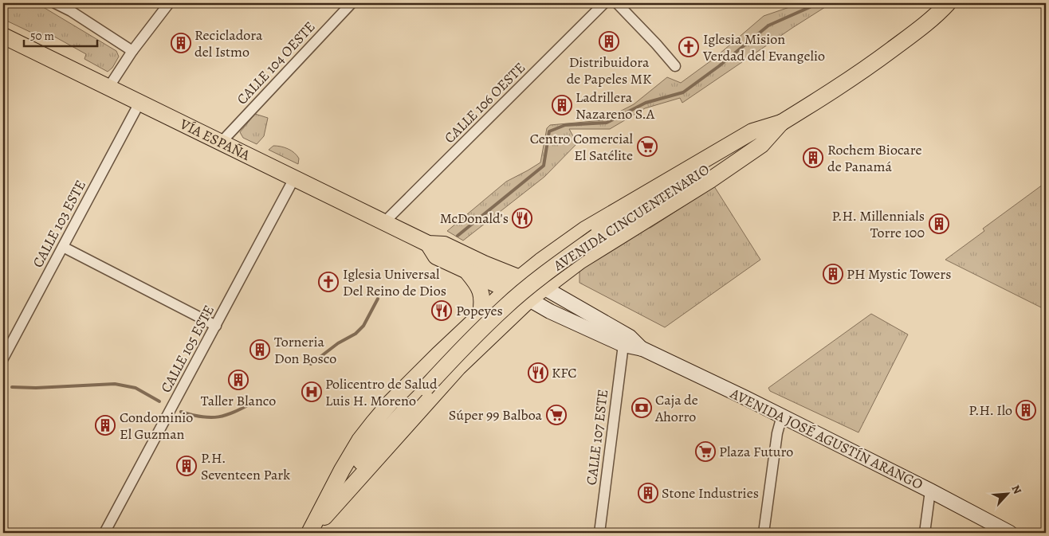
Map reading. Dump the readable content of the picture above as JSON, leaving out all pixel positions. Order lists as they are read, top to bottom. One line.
{"streets":{"main road":["VÍA ESPAÑA","AVENIDA CINCUENTENARIO","AVENIDA JOSÉ AGUSTÍN ARANGO"],"street":["CALLE 104 OESTE","CALLE 106 OESTE","CALLE 103 ESTE","CALLE 105 ESTE","CALLE 107 ESTE"]},"crossings":[["CALLE 104 OESTE","VÍA ESPAÑA"],["CALLE 106 OESTE","VÍA ESPAÑA"],["VÍA ESPAÑA","CALLE 103 ESTE"],["VÍA ESPAÑA","CALLE 105 ESTE"],["VÍA ESPAÑA","AVENIDA JOSÉ AGUSTÍN ARANGO"],["CALLE 107 ESTE","AVENIDA JOSÉ AGUSTÍN ARANGO"]],"places":{"building":["Distribuidora de Papeles MK","Recicladora del Istmo","Ladrillera Nazareno S.A","Rochem Biocare de Panamá","P.H. Millennials Torre 100","PH Mystic Towers","Torneria Don Bosco","Taller Blanco","P.H. Ilo","Condominio El Guzman","P.H. Seventeen Park","Stone Industries"],"church":["Iglesia Mision Verdad del Evangelio","Iglesia Universal Del Reino de Dios"],"supermarket":["Centro Comercial El Satélite","Súper 99 Balboa","Plaza Futuro"],"restaurant":["McDonald's","Popeyes","KFC"],"hospital":["Policentro de Salud Luis H. Moreno"],"bank":["Caja de Ahorro"]},"scale_bar":"50 m","north":"top right"}
